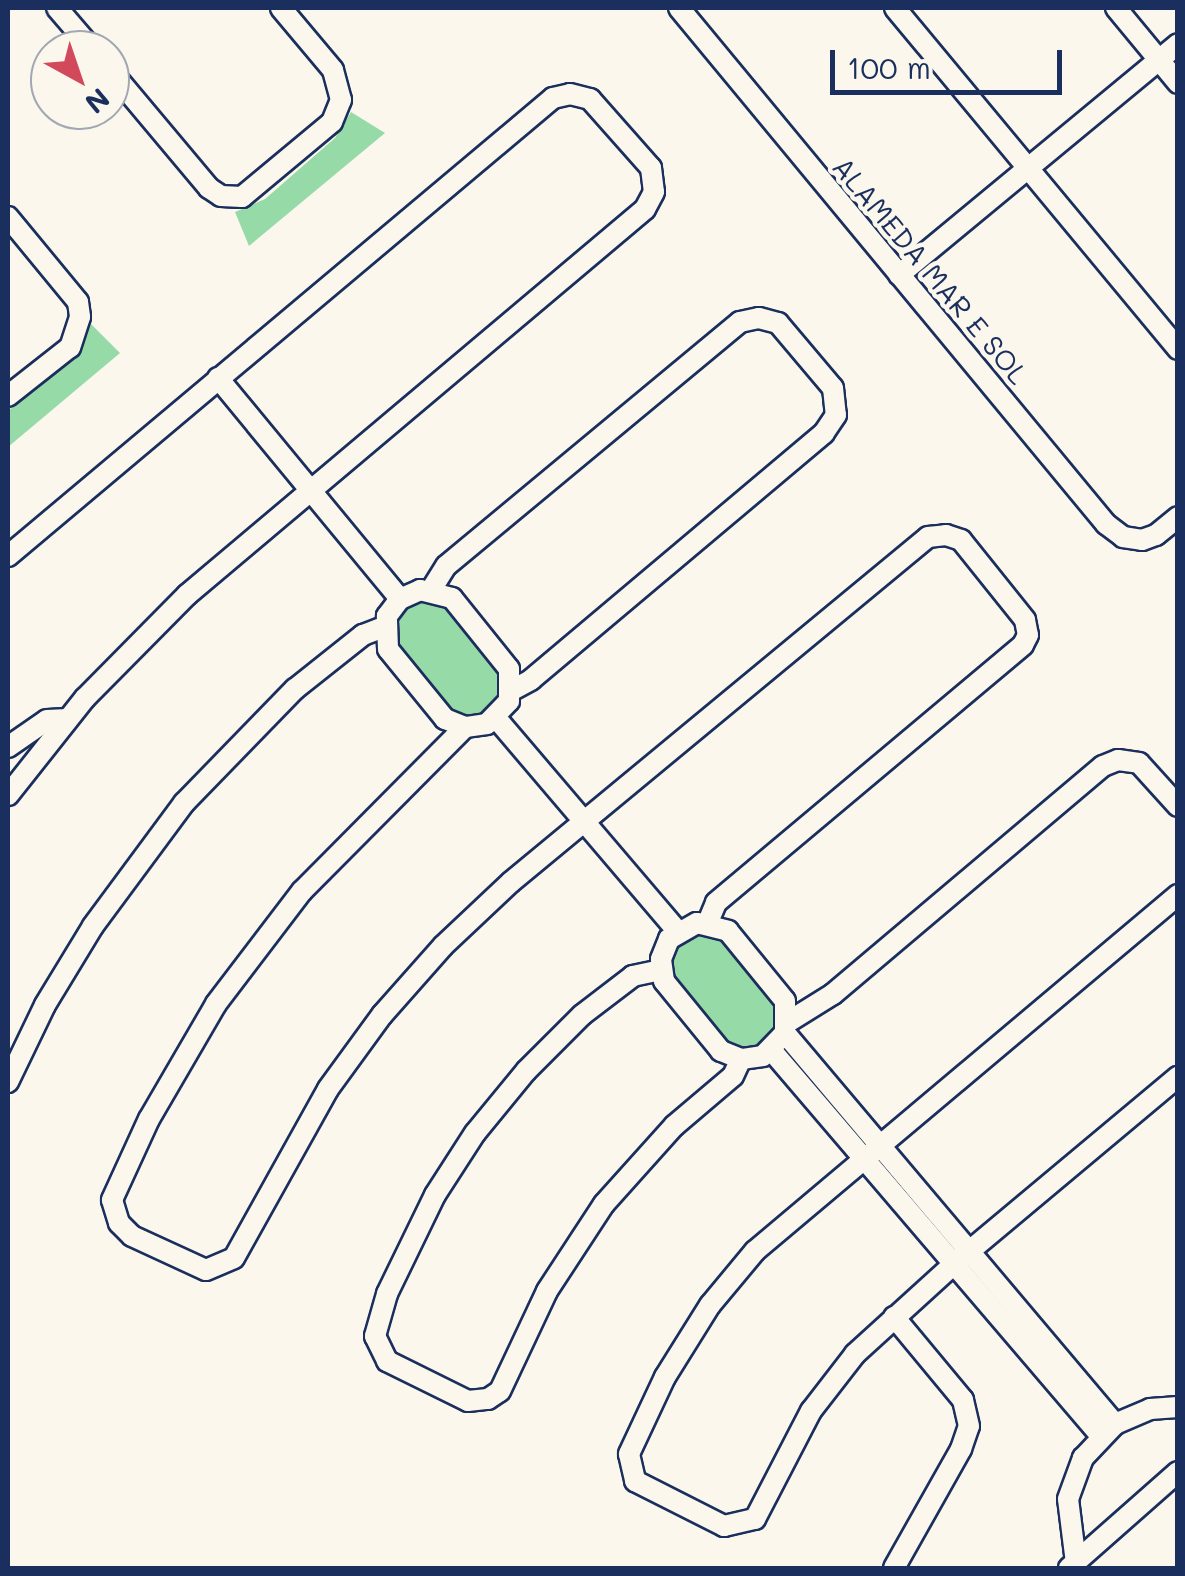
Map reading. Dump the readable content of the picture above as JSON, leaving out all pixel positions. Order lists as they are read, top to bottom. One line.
{"streets":{"street":["ALAMEDA MAR E SOL"]},"scale_bar":"100 m","north":"bottom right"}
